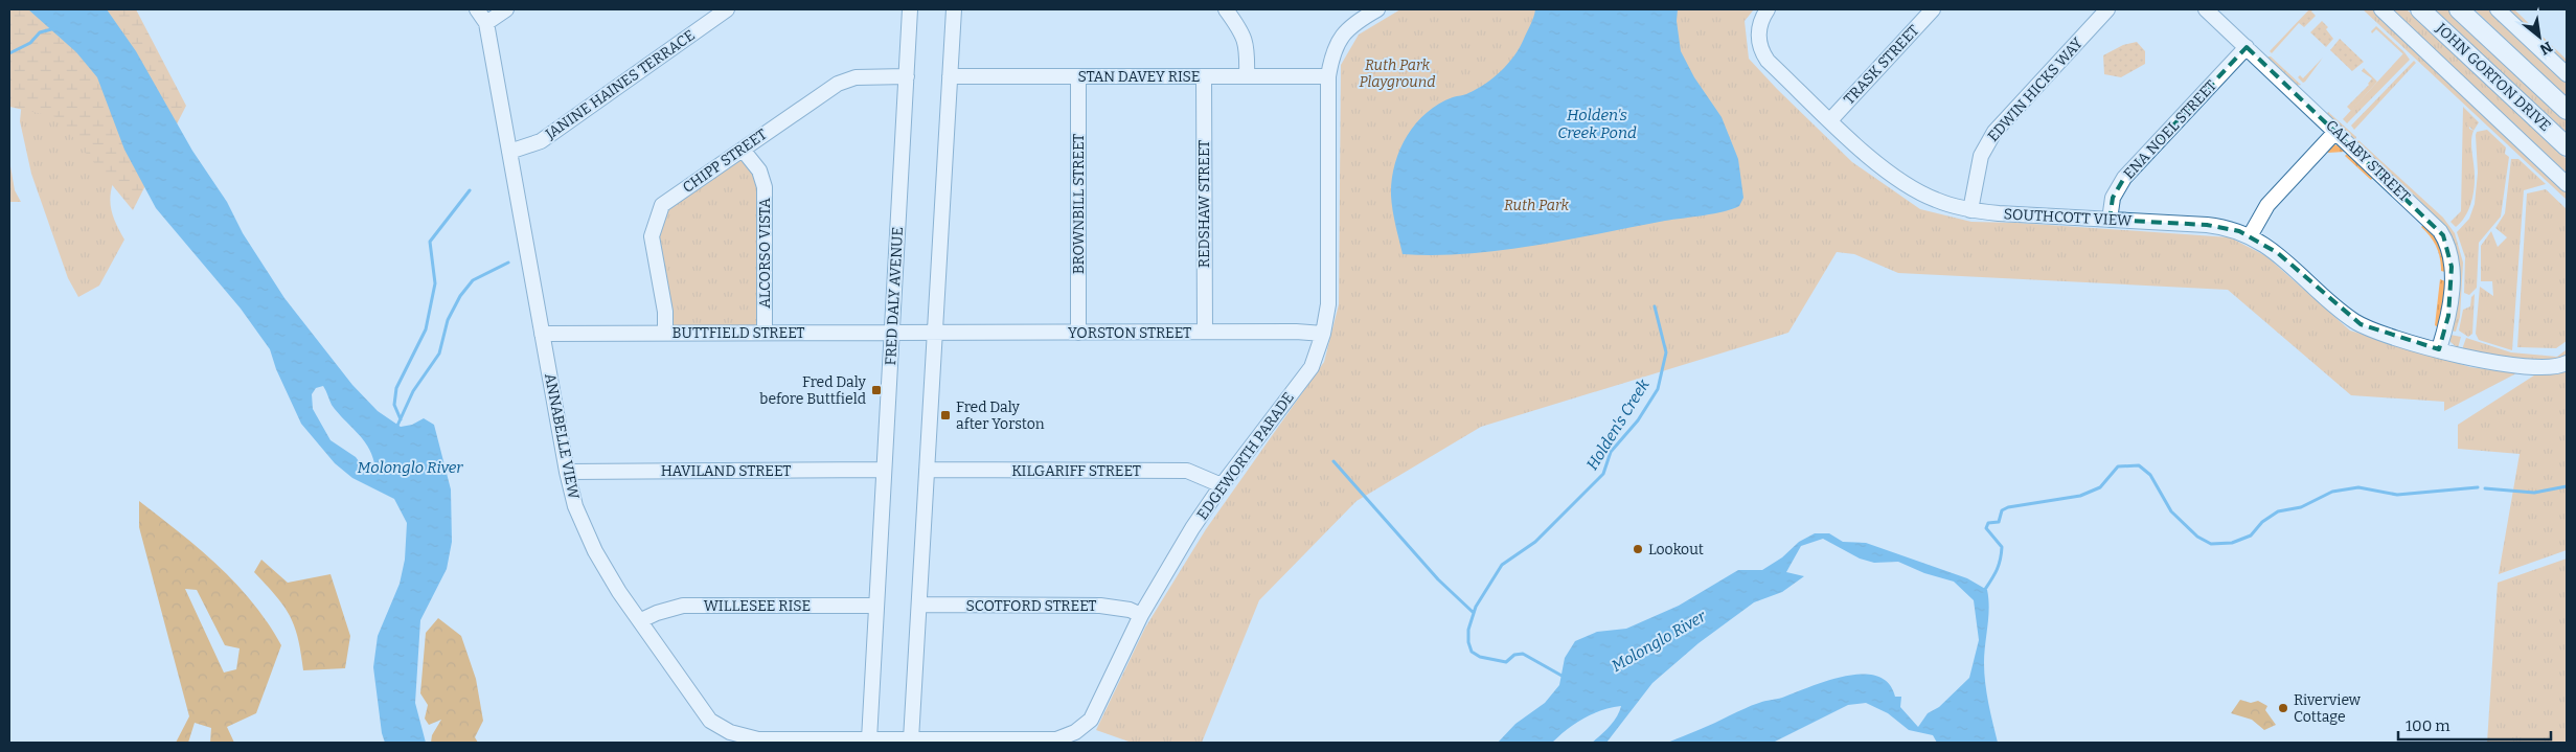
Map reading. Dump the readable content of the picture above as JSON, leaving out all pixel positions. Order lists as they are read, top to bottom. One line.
{"streets":{"main road":["JOHN GORTON DRIVE"],"street":["TRASK STREET","STAN DAVEY RISE","JANINE HAINES TERRACE","EDWIN HICKS WAY","ENA NOEL STREET","CHIPP STREET","CALABY STREET","BROWNBILL STREET","REDSHAW STREET","SOUTHCOTT VIEW","ALCORSO VISTA","FRED DALY AVENUE","BUTTFIELD STREET","YORSTON STREET","ANNABELLE VIEW","EDGEWORTH PARADE","HAVILAND STREET","KILGARIFF STREET","WILLESEE RISE","SCOTFORD STREET"]},"crossings":[["TRASK STREET","SOUTHCOTT VIEW"],["STAN DAVEY RISE","BROWNBILL STREET"],["STAN DAVEY RISE","REDSHAW STREET"],["STAN DAVEY RISE","EDGEWORTH PARADE"],["JANINE HAINES TERRACE","ANNABELLE VIEW"],["EDWIN HICKS WAY","SOUTHCOTT VIEW"],["ENA NOEL STREET","CALABY STREET"],["ENA NOEL STREET","SOUTHCOTT VIEW"],["CHIPP STREET","ALCORSO VISTA"],["CHIPP STREET","FRED DALY AVENUE"],["CHIPP STREET","BUTTFIELD STREET"],["CALABY STREET","SOUTHCOTT VIEW"],["BROWNBILL STREET","YORSTON STREET"],["REDSHAW STREET","YORSTON STREET"],["ALCORSO VISTA","BUTTFIELD STREET"],["FRED DALY AVENUE","BUTTFIELD STREET"],["FRED DALY AVENUE","ANNABELLE VIEW"],["FRED DALY AVENUE","HAVILAND STREET"],["FRED DALY AVENUE","WILLESEE RISE"],["BUTTFIELD STREET","YORSTON STREET"],["BUTTFIELD STREET","ANNABELLE VIEW"],["YORSTON STREET","EDGEWORTH PARADE"],["ANNABELLE VIEW","EDGEWORTH PARADE"],["ANNABELLE VIEW","HAVILAND STREET"],["ANNABELLE VIEW","WILLESEE RISE"],["EDGEWORTH PARADE","KILGARIFF STREET"],["EDGEWORTH PARADE","SCOTFORD STREET"]],"water":["Holden's Creek Pond","Holden's Creek","Molonglo River"],"parks":["Ruth Park Playground","Ruth Park"],"places":{"transit":["Fred Daly before Buttfield","Fred Daly after Yorston"],"other":["Lookout","Riverview Cottage"]},"scale_bar":"100 m","north":"bottom right"}
